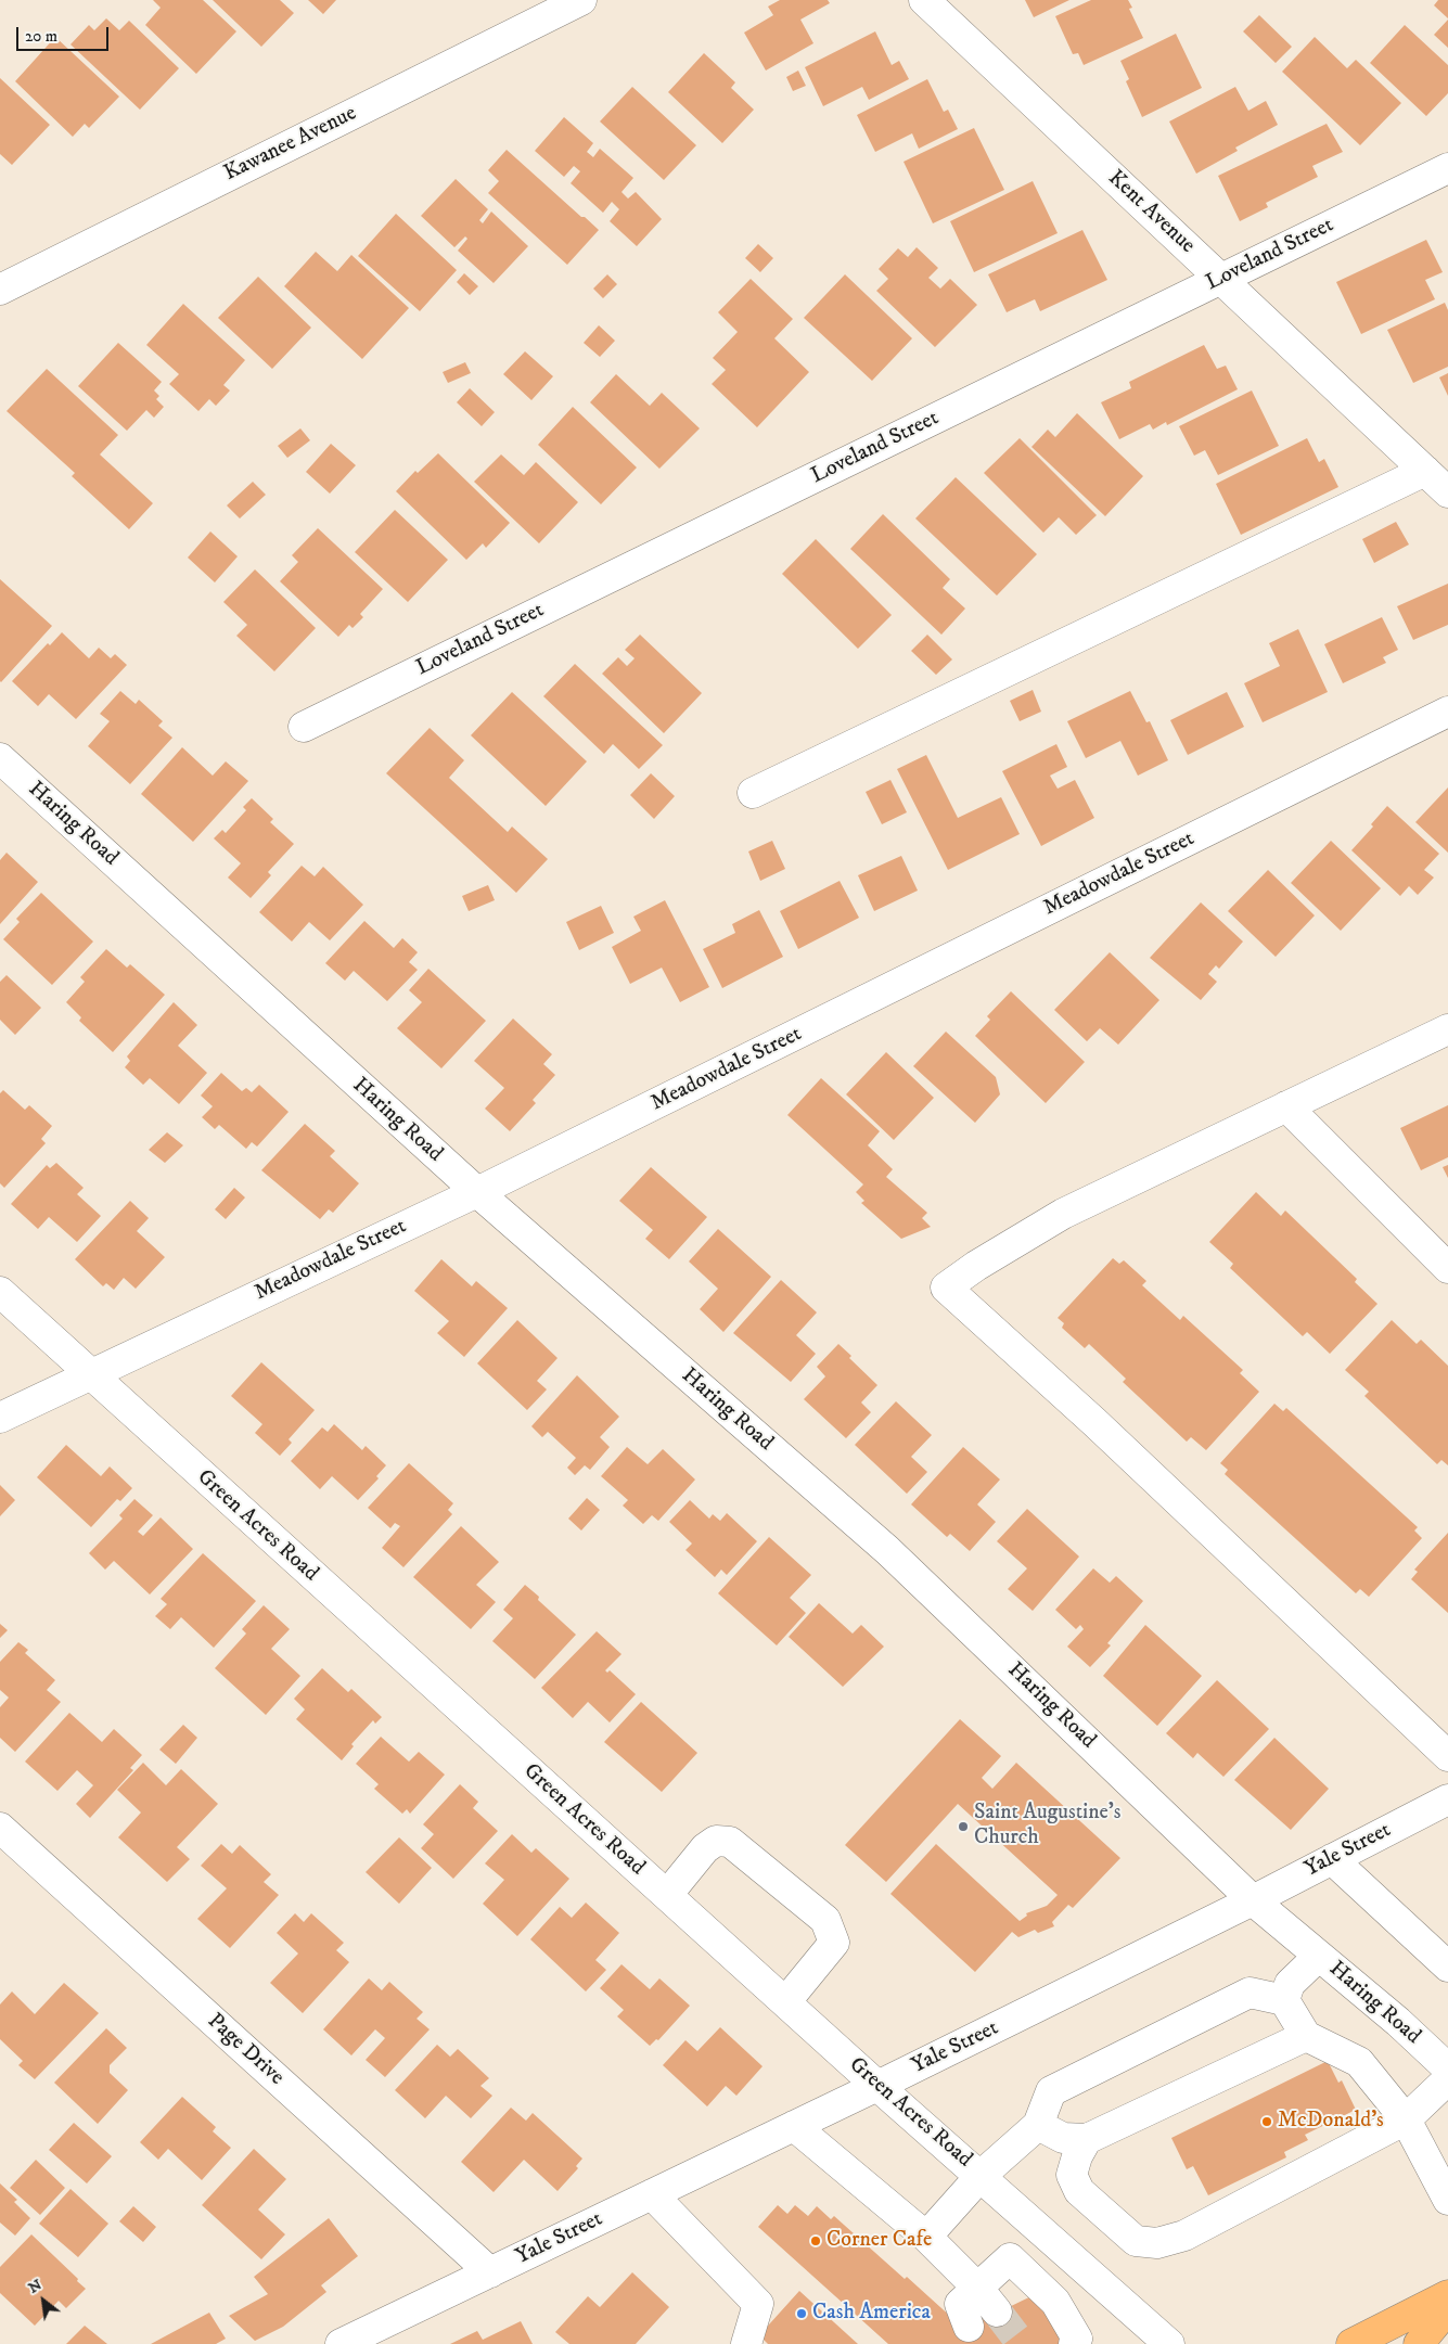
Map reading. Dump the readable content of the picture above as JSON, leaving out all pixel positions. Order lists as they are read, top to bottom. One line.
{"streets":{"street":["Kawanee Avenue","Kent Avenue","Loveland Street","Haring Road","Meadowdale Street","Green Acres Road","Yale Street","Page Drive"]},"crossings":[["Kent Avenue","Loveland Street"],["Haring Road","Meadowdale Street"],["Haring Road","Yale Street"],["Meadowdale Street","Green Acres Road"],["Green Acres Road","Yale Street"],["Yale Street","Page Drive"]],"places":["Saint Augustine's Church","McDonald's","Corner Cafe","Cash America"],"scale_bar":"20 m","north":"top left"}
